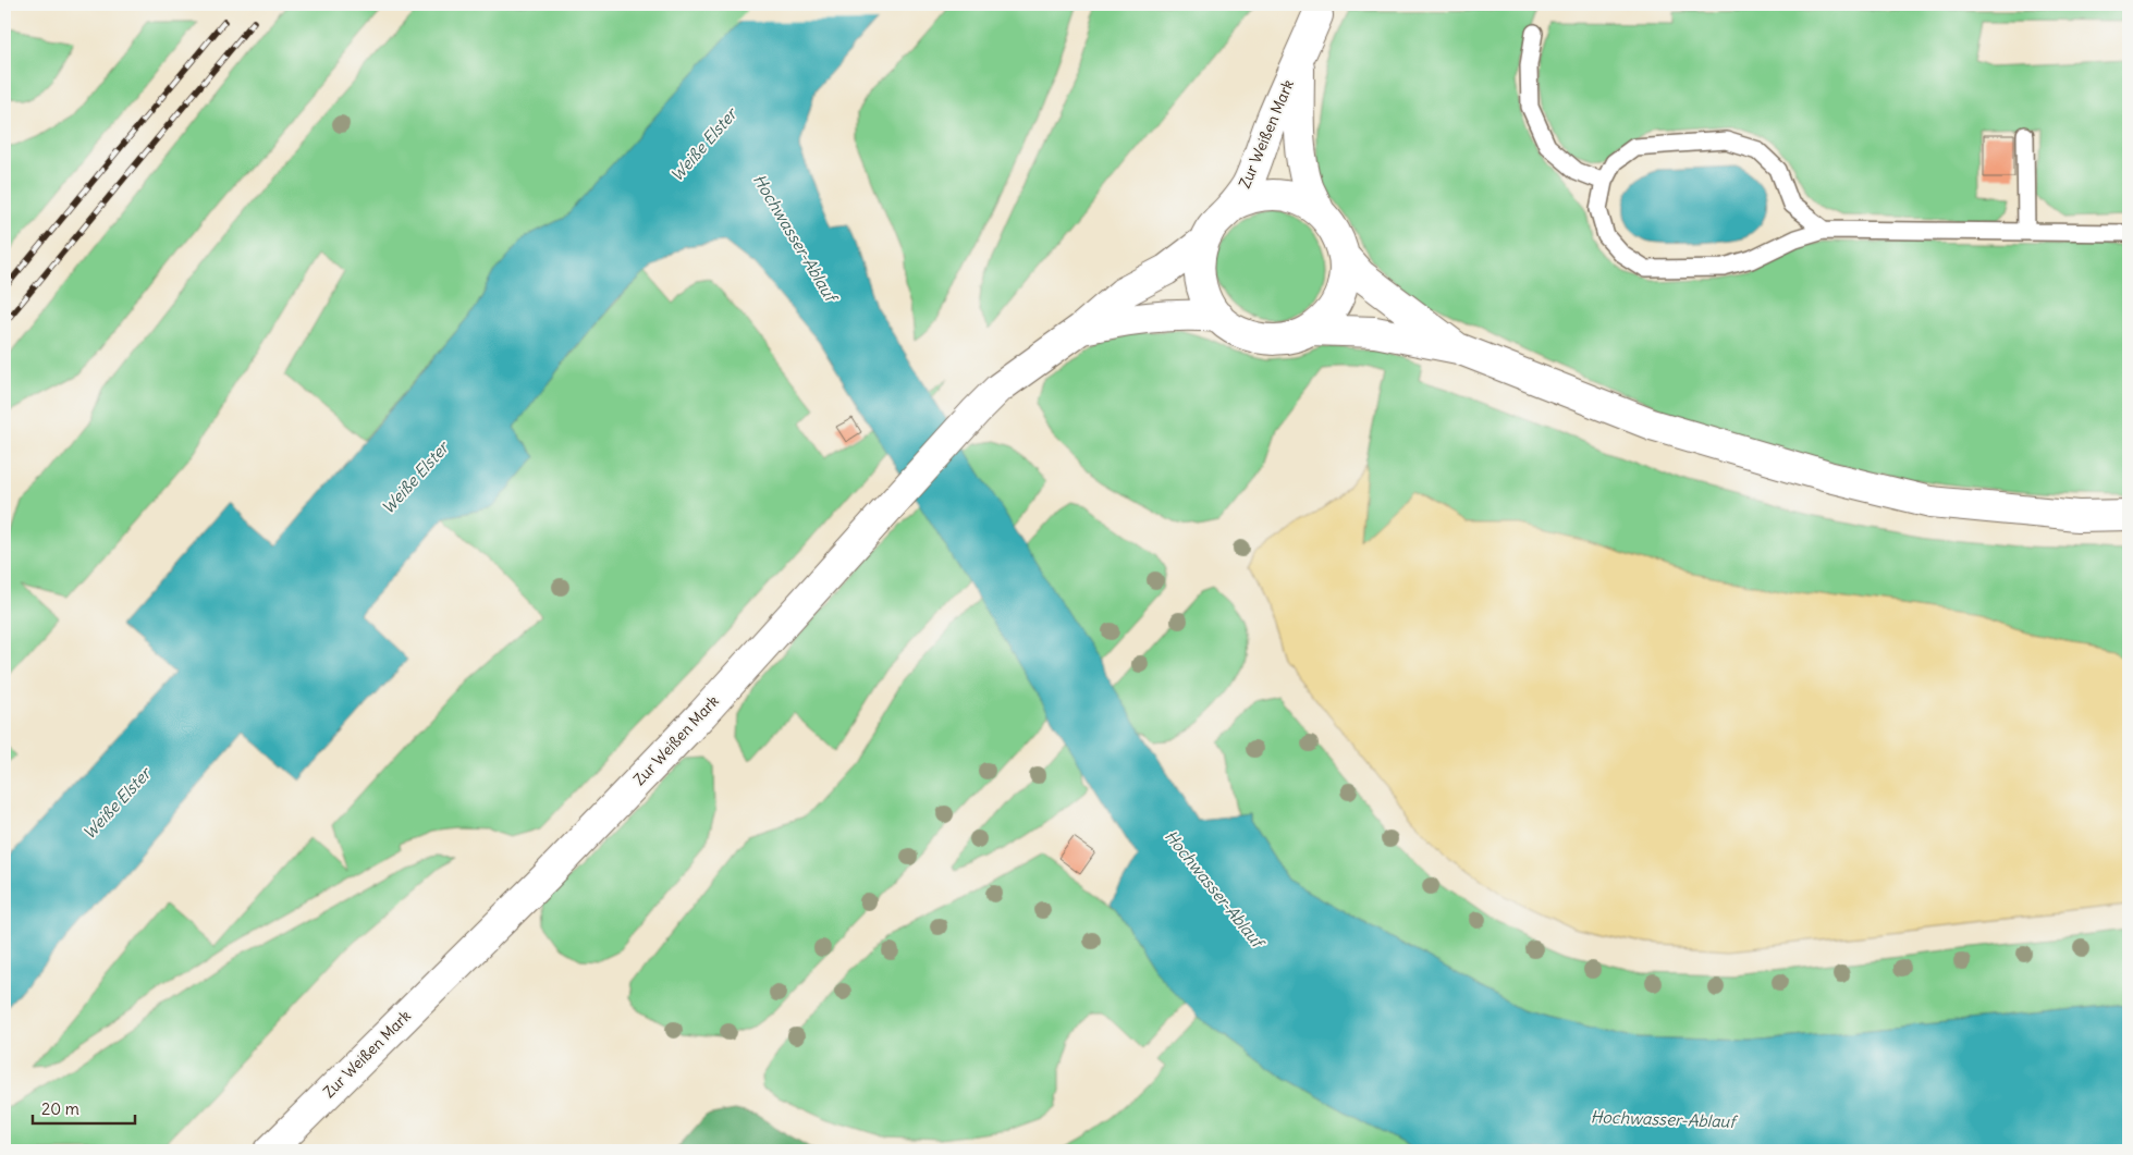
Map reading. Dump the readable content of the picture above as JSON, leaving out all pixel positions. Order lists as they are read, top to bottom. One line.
{"streets":{"main road":["Zur Weißen Mark"]},"water":["Weiße Elster","Hochwasser-Ablauf"],"scale_bar":"20 m"}
